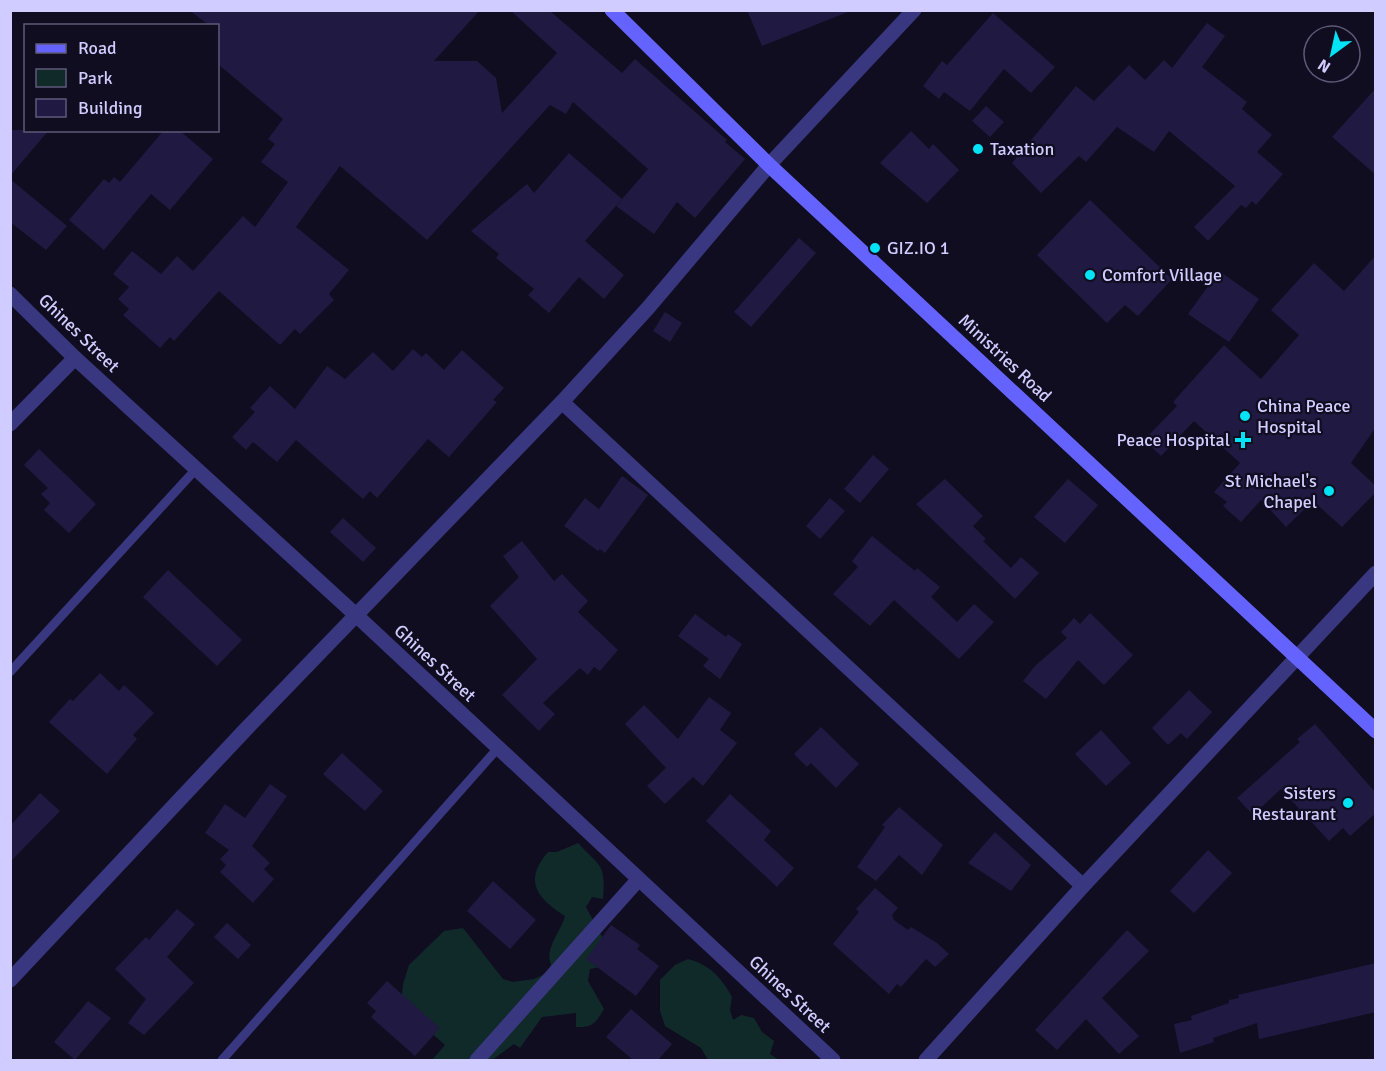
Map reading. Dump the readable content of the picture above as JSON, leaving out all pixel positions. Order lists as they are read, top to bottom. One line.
{"streets":{"street":["Ghines Street","Ministries Road"]},"places":{"other":["Taxation","GIZ.IO 1","Comfort Village","China Peace Hospital","St Michael's Chapel","Sisters Restaurant"],"health":["Peace Hospital"]},"legend":["Road","Park","Building"],"north":"bottom left"}
